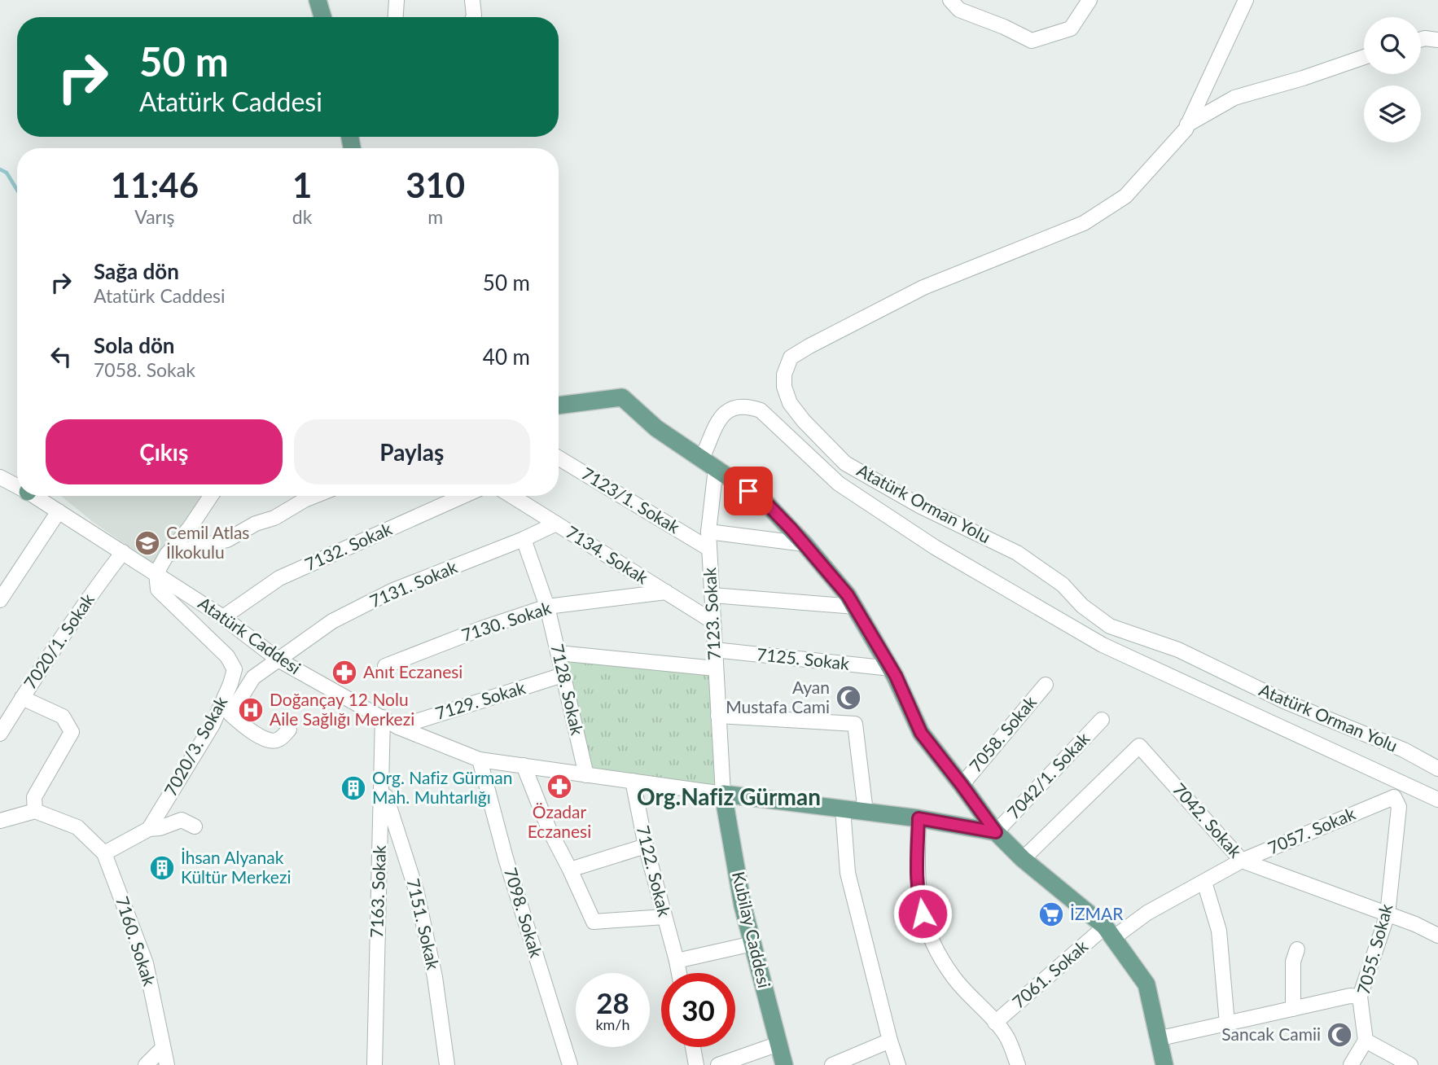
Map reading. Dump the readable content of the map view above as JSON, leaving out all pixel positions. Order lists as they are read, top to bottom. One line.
{"streets":{"main road":["Atatürk Caddesi","7058. Sokak","Kubilay Caddesi"],"street":["7123/1. Sokak","Atatürk Orman Yolu","7132. Sokak","7134. Sokak","7131. Sokak","7123. Sokak","7130. Sokak","7020/1. Sokak","7125. Sokak","7128. Sokak","7129. Sokak","7020/3. Sokak","7042/1. Sokak","7042. Sokak","7057. Sokak","7122. Sokak","7163. Sokak","7098. Sokak","7151. Sokak","7160. Sokak","7055. Sokak","7061. Sokak"]},"crossings":[["7123/1. Sokak","7123. Sokak"],["7132. Sokak","Atatürk Caddesi"],["7134. Sokak","7131. Sokak"],["7134. Sokak","7123. Sokak"],["7134. Sokak","7130. Sokak"],["7131. Sokak","Atatürk Caddesi"],["7131. Sokak","7128. Sokak"],["7123. Sokak","Atatürk Caddesi"],["7123. Sokak","7125. Sokak"],["7123. Sokak","7058. Sokak"],["7123. Sokak","Kubilay Caddesi"],["7130. Sokak","7128. Sokak"],["Atatürk Caddesi","7020/1. Sokak"],["Atatürk Caddesi","7128. Sokak"],["Atatürk Caddesi","7129. Sokak"],["Atatürk Caddesi","7058. Sokak"],["Atatürk Caddesi","7020/3. Sokak"],["Atatürk Caddesi","7042/1. Sokak"],["Atatürk Caddesi","7122. Sokak"],["Atatürk Caddesi","7163. Sokak"],["Atatürk Caddesi","7098. Sokak"],["Atatürk Caddesi","Kubilay Caddesi"],["7125. Sokak","7058. Sokak"],["7128. Sokak","7129. Sokak"],["7058. Sokak","7042/1. Sokak"],["7042. Sokak","7057. Sokak"],["7042. Sokak","7055. Sokak"],["7057. Sokak","7055. Sokak"],["7057. Sokak","7061. Sokak"],["7163. Sokak","7151. Sokak"]],"districts":["Org.Nafiz Gürman"],"places":{"school or university":["Cemil Atlas İlkokulu"],"pharmacy":["Anıt Eczanesi","Özadar Eczanesi"],"mosque":["Ayan Mustafa Cami","Sancak Camii"],"hospital":["Doğançay 12 Nolu Aile Sağlığı Merkezi"],"building":["Org. Nafiz Gürman Mah. Muhtarlığı","İhsan Alyanak Kültür Merkezi"],"supermarket":["İZMAR"]},"page":{"turn":["50 m","Atatürk Caddesi"],"eta":["11:46","Varış","1","dk","310","m"],"list":[{"name":"Sağa dön","note":"Atatürk Caddesi","value":"50 m"},{"name":"Sola dön","note":"7058. Sokak","value":"40 m"}],"buttons":["Çıkış","Paylaş"],"speed":"28 km/h","limit":"30"}}
